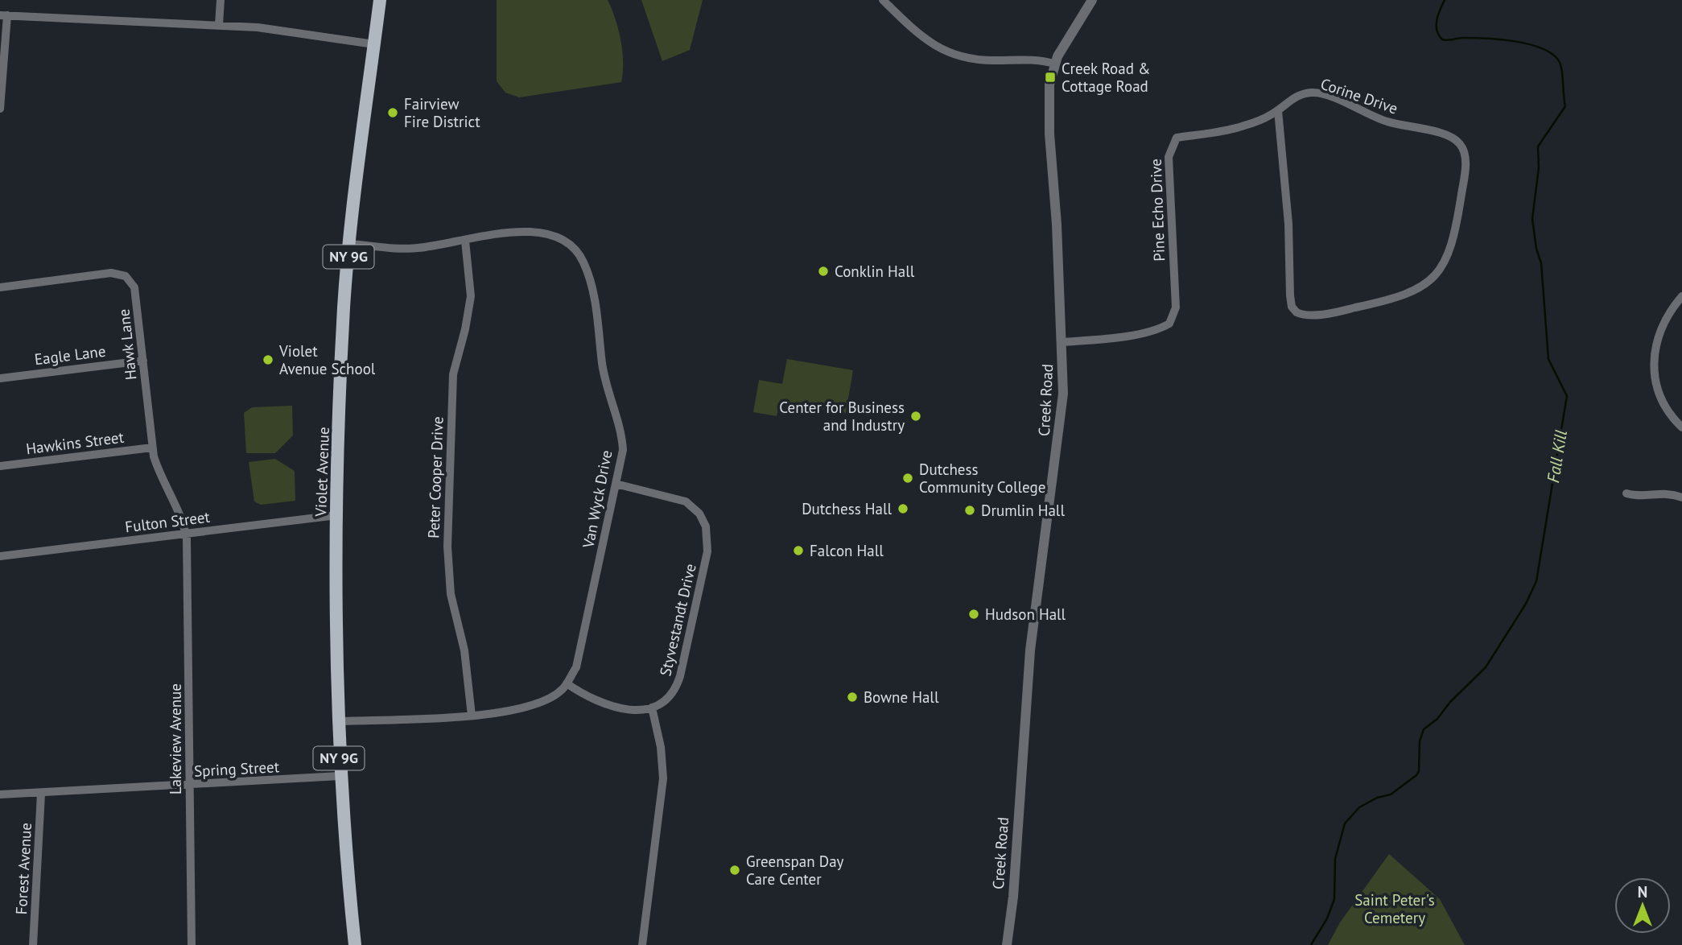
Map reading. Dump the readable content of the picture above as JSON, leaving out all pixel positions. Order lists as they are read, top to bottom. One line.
{"streets":{"main road":["NY 9G","Violet Avenue"],"street":["Corine Drive","Pine Echo Drive","Hawk Lane","Eagle Lane","Creek Road","Hawkins Street","Peter Cooper Drive","Van Wyck Drive","Fulton Street","Styvestandt Drive","Lakeview Avenue","Spring Street","Forest Avenue"]},"crossings":[["Corine Drive","Pine Echo Drive"],["Pine Echo Drive","Creek Road"],["Hawk Lane","Eagle Lane"],["Hawk Lane","Hawkins Street"],["Hawk Lane","Fulton Street"],["Hawk Lane","Lakeview Avenue"],["Violet Avenue","Van Wyck Drive"],["Violet Avenue","Fulton Street"],["Violet Avenue","Spring Street"],["Peter Cooper Drive","Van Wyck Drive"],["Van Wyck Drive","Styvestandt Drive"],["Fulton Street","Lakeview Avenue"],["Lakeview Avenue","Spring Street"],["Spring Street","Forest Avenue"]],"water":["Fall Kill"],"parks":["Saint Peter's Cemetery"],"places":{"transit":["Creek Road & Cottage Road"],"other":["Fairview Fire District","Conklin Hall","Violet Avenue School","Center for Business and Industry","Dutchess Community College","Dutchess Hall","Drumlin Hall","Falcon Hall","Hudson Hall","Bowne Hall","Greenspan Day Care Center"]},"north":"top"}
